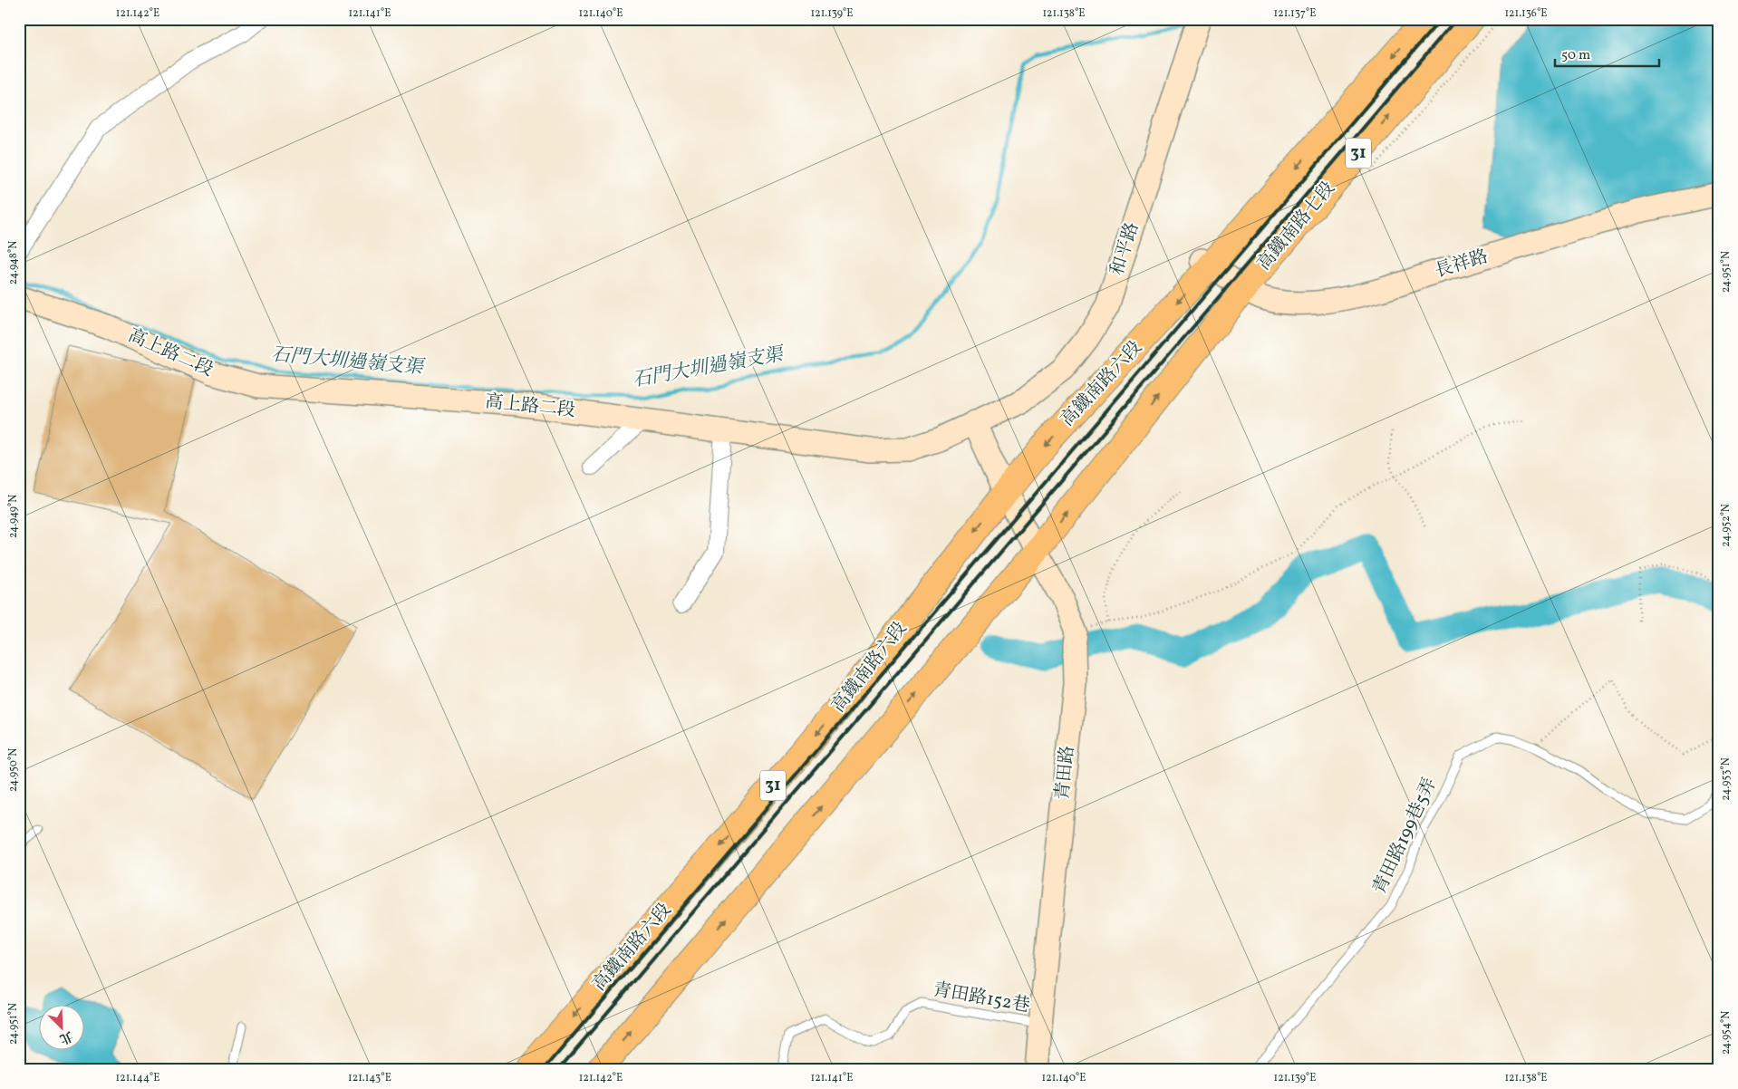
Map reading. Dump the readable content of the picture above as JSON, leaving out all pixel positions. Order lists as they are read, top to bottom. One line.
{"streets":{"main road":["31","高鐵南路七段","高鐵南路六段"],"street":["和平路","長祥路","高上路二段","青田路"],"lane":["青田路199巷5弄","青田路152巷"]},"crossings":[["31","高鐵南路七段"],["31","長祥路"],["31","高鐵南路六段"],["31","青田路"],["高鐵南路七段","長祥路"],["和平路","高上路二段"],["長祥路","高鐵南路六段"],["高鐵南路六段","青田路"],["青田路","青田路152巷"]],"water":["石門大圳過嶺支渠"],"scale_bar":"50 m","north":"bottom right","coordinates":["121.142°E","121.141°E","121.140°E","121.139°E","121.138°E","121.137°E","121.136°E","24.948°N","24.951°N","24.949°N","24.952°N","24.950°N","24.953°N","24.954°N","121.144°E","121.143°E"]}
